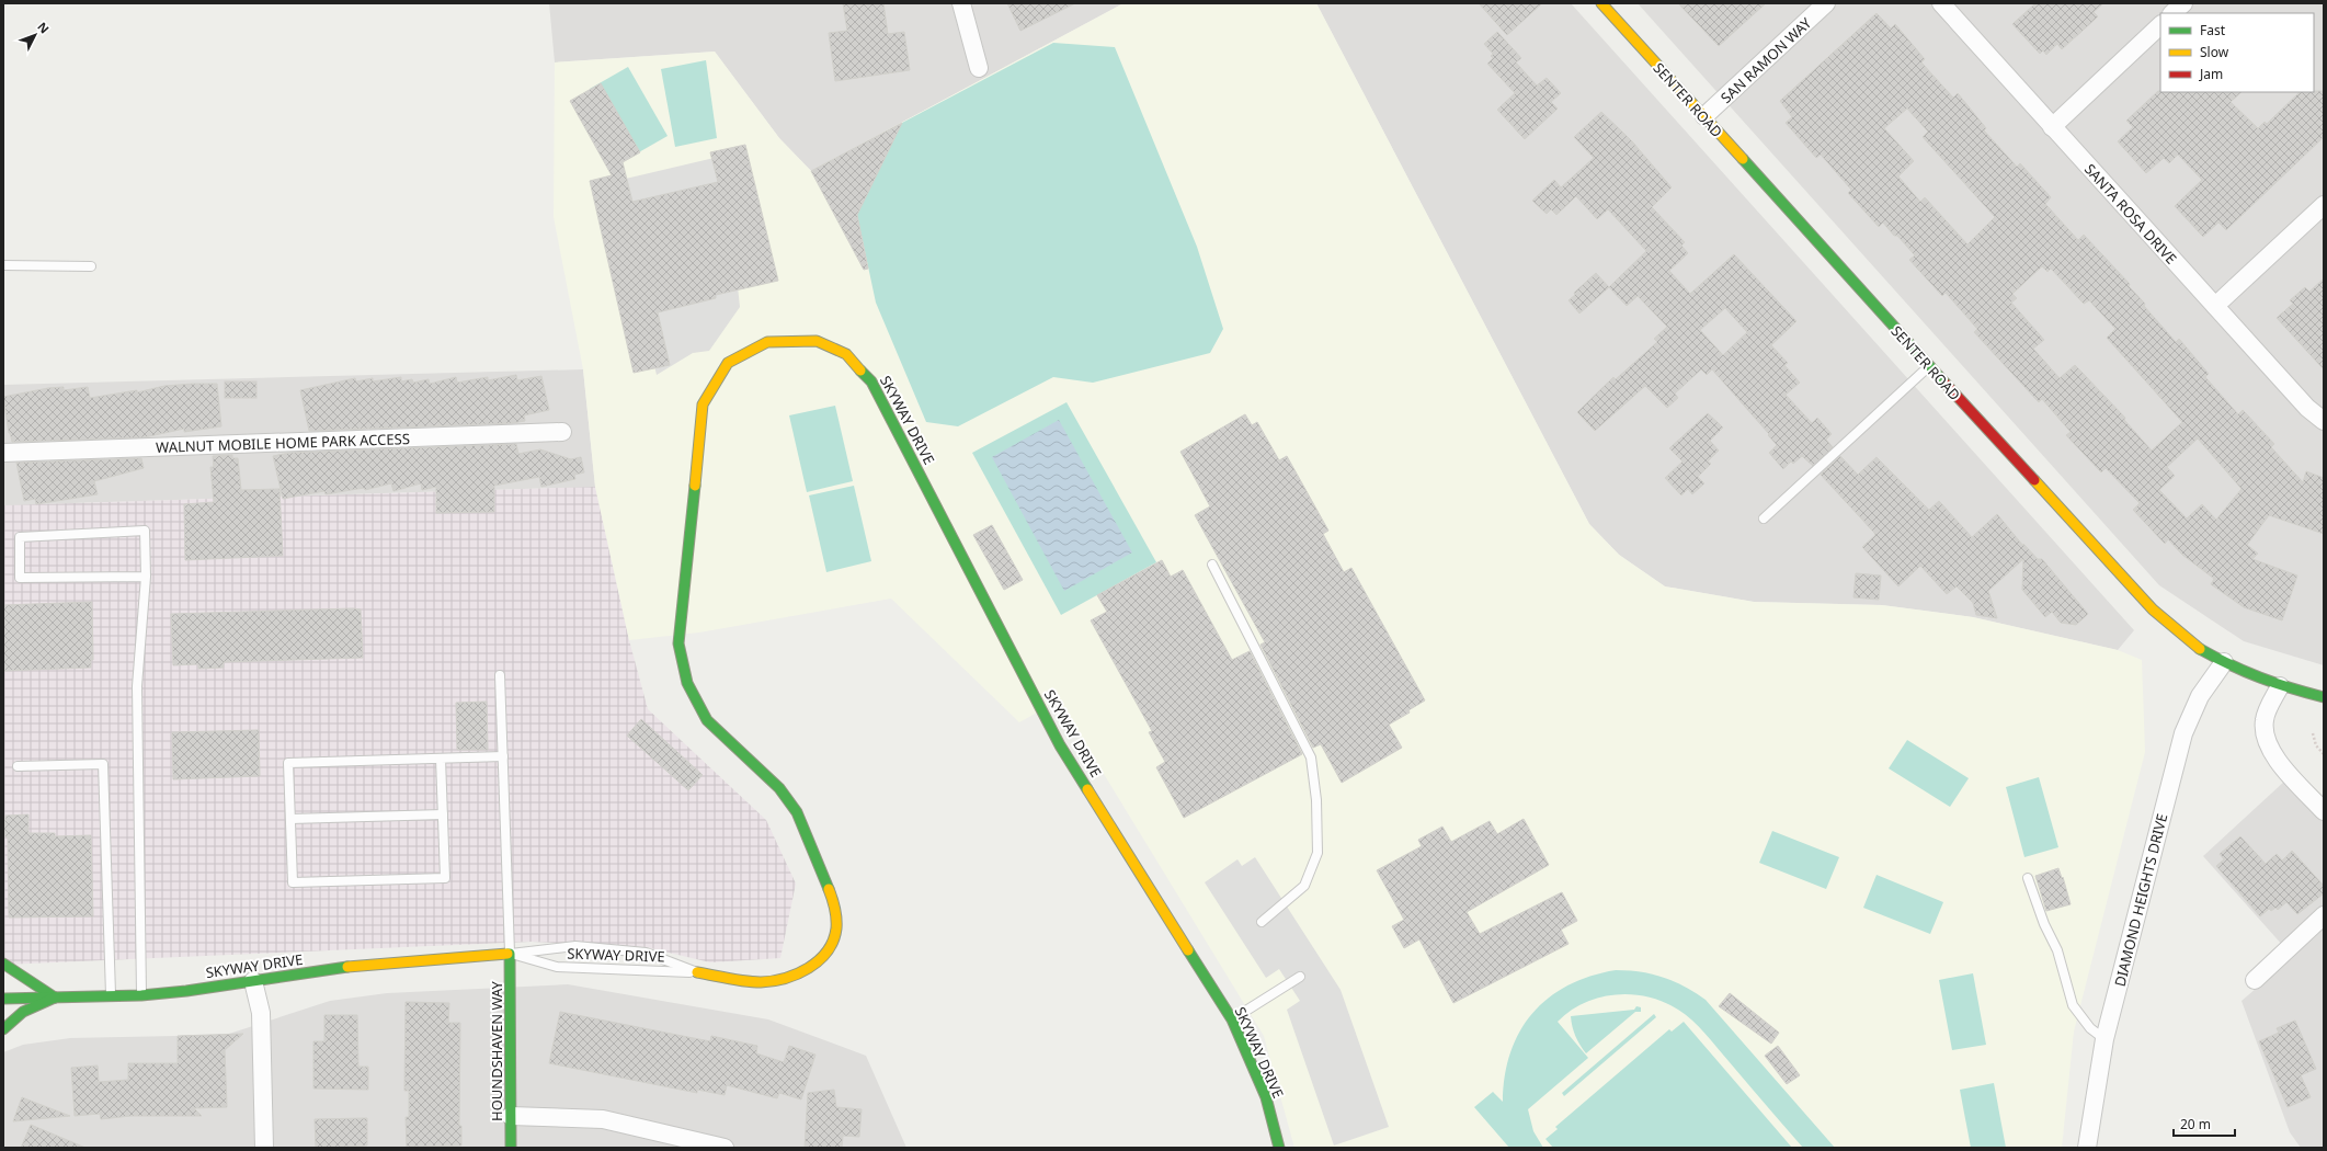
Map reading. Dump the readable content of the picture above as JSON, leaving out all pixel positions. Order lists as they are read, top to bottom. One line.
{"streets":{"street":["SAN RAMON WAY","SENTER ROAD","SANTA ROSA DRIVE","SKYWAY DRIVE","WALNUT MOBILE HOME PARK ACCESS","DIAMOND HEIGHTS DRIVE","HOUNDSHAVEN WAY"]},"crossings":[["SAN RAMON WAY","SENTER ROAD"],["SENTER ROAD","DIAMOND HEIGHTS DRIVE"],["SKYWAY DRIVE","HOUNDSHAVEN WAY"]],"legend":["Fast","Slow","Jam"],"scale_bar":"20 m","north":"top right"}
